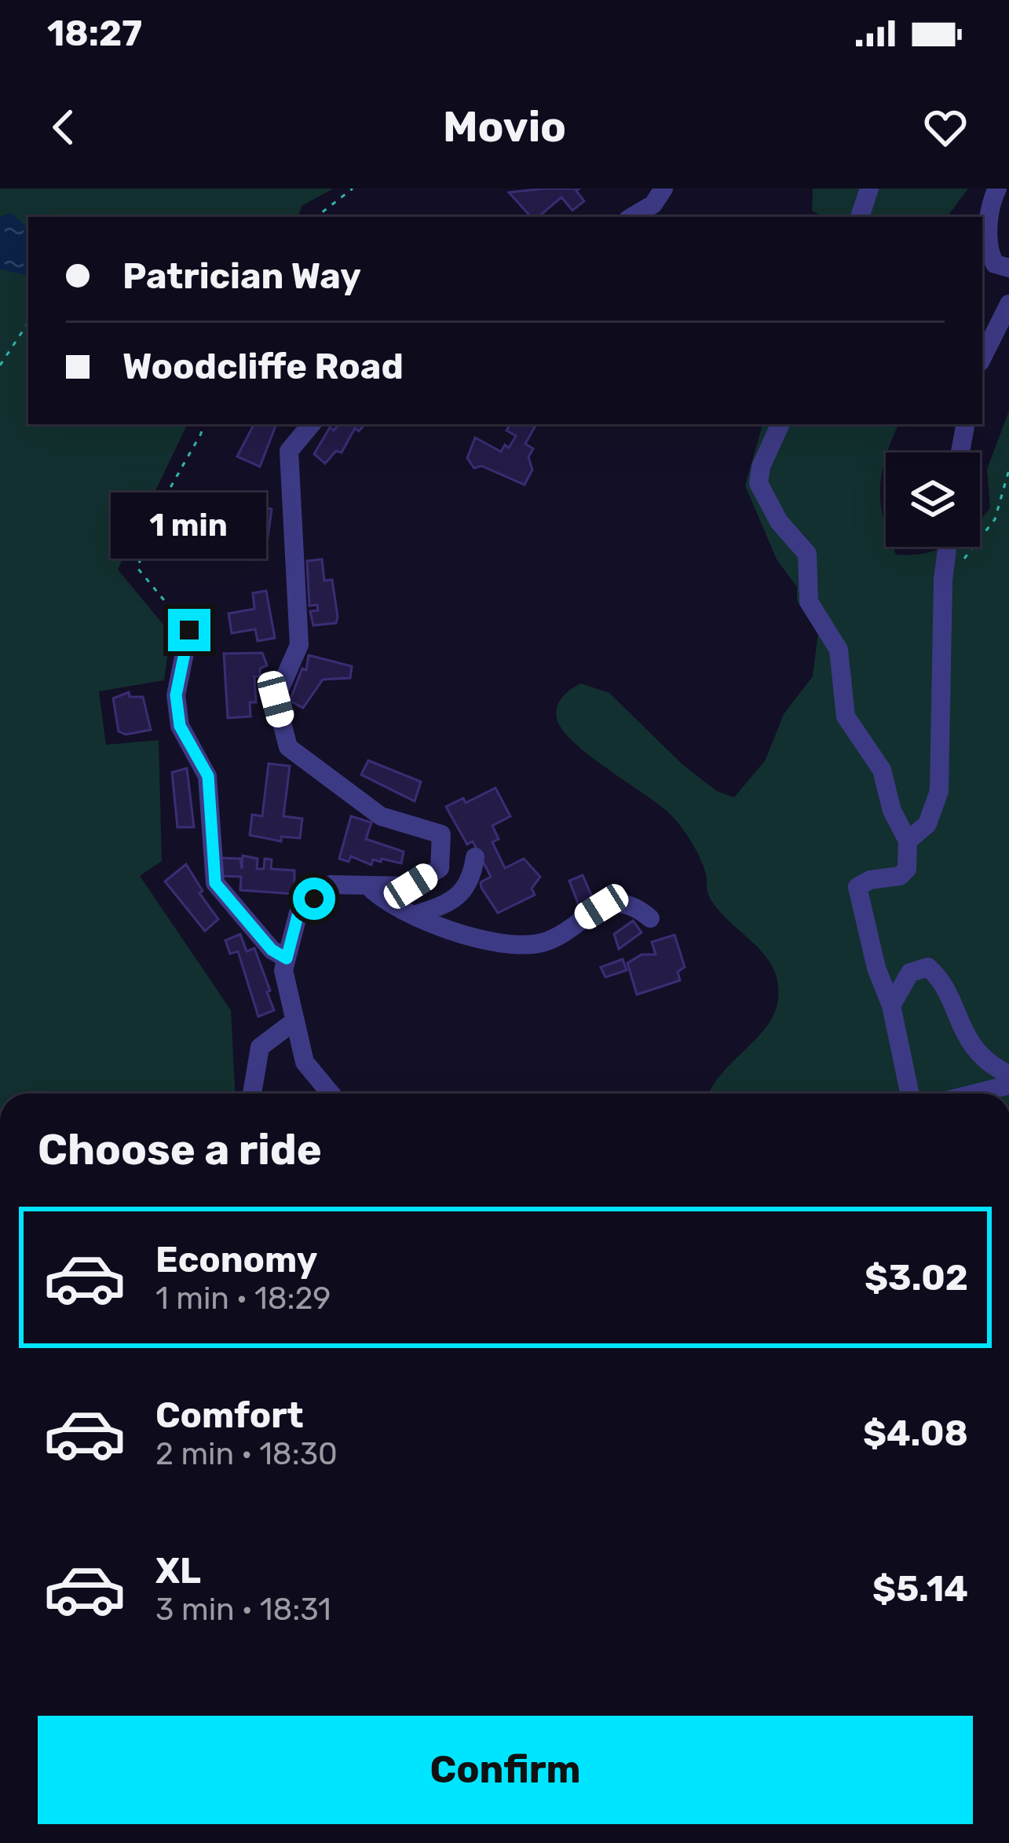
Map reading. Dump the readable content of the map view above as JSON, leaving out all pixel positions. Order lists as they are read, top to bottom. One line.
{"page":{"status":"18:27","header":"Movio","banner":["Patrician Way","Woodcliffe Road"],"bubble":"1 min","heading":"Choose a ride","list":[{"name":"Economy","note":"1 min · 18:29","value":"$3.02"},{"name":"Comfort","note":"2 min · 18:30","value":"$4.08"},{"name":"XL","note":"3 min · 18:31","value":"$5.14"}],"buttons":"Confirm"}}
